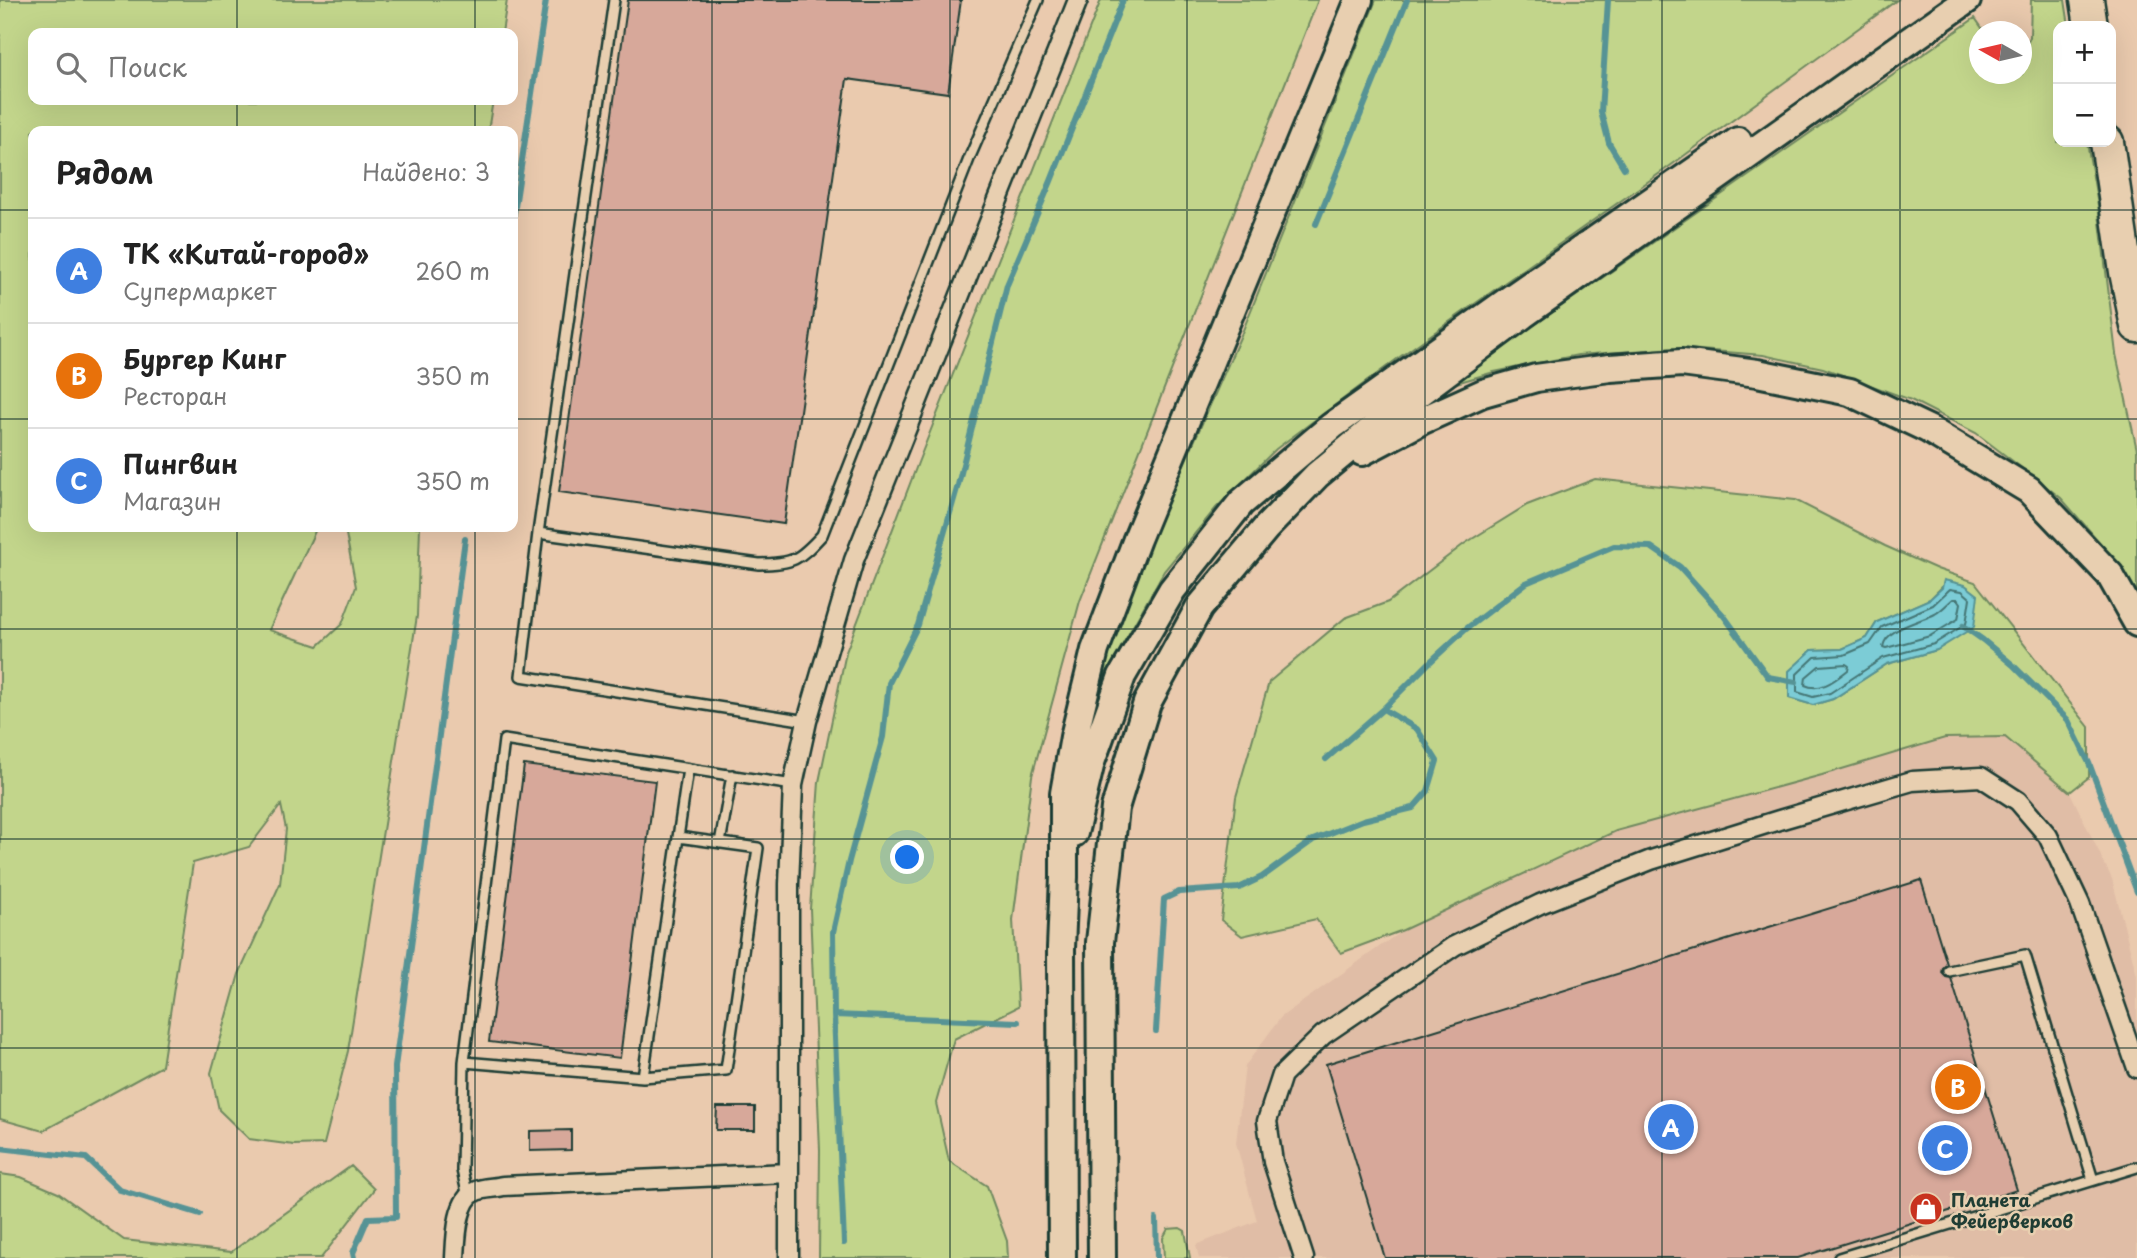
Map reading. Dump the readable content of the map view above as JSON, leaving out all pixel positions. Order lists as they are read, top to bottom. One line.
{"places":{"shop":["Планета Фейерверков"]},"north":"left","page":{"map_buttons":["+","−"],"search":"Поиск","heading":["Рядом","Найдено: 3"],"list":[{"mark":"A","name":"ТК «Китай-город»","note":"Супермаркет","value":"260 m"},{"mark":"B","name":"Бургер Кинг","note":"Ресторан","value":"350 m"},{"mark":"C","name":"Пингвин","note":"Магазин","value":"350 m"}],"pins":["B","A","C"]}}
